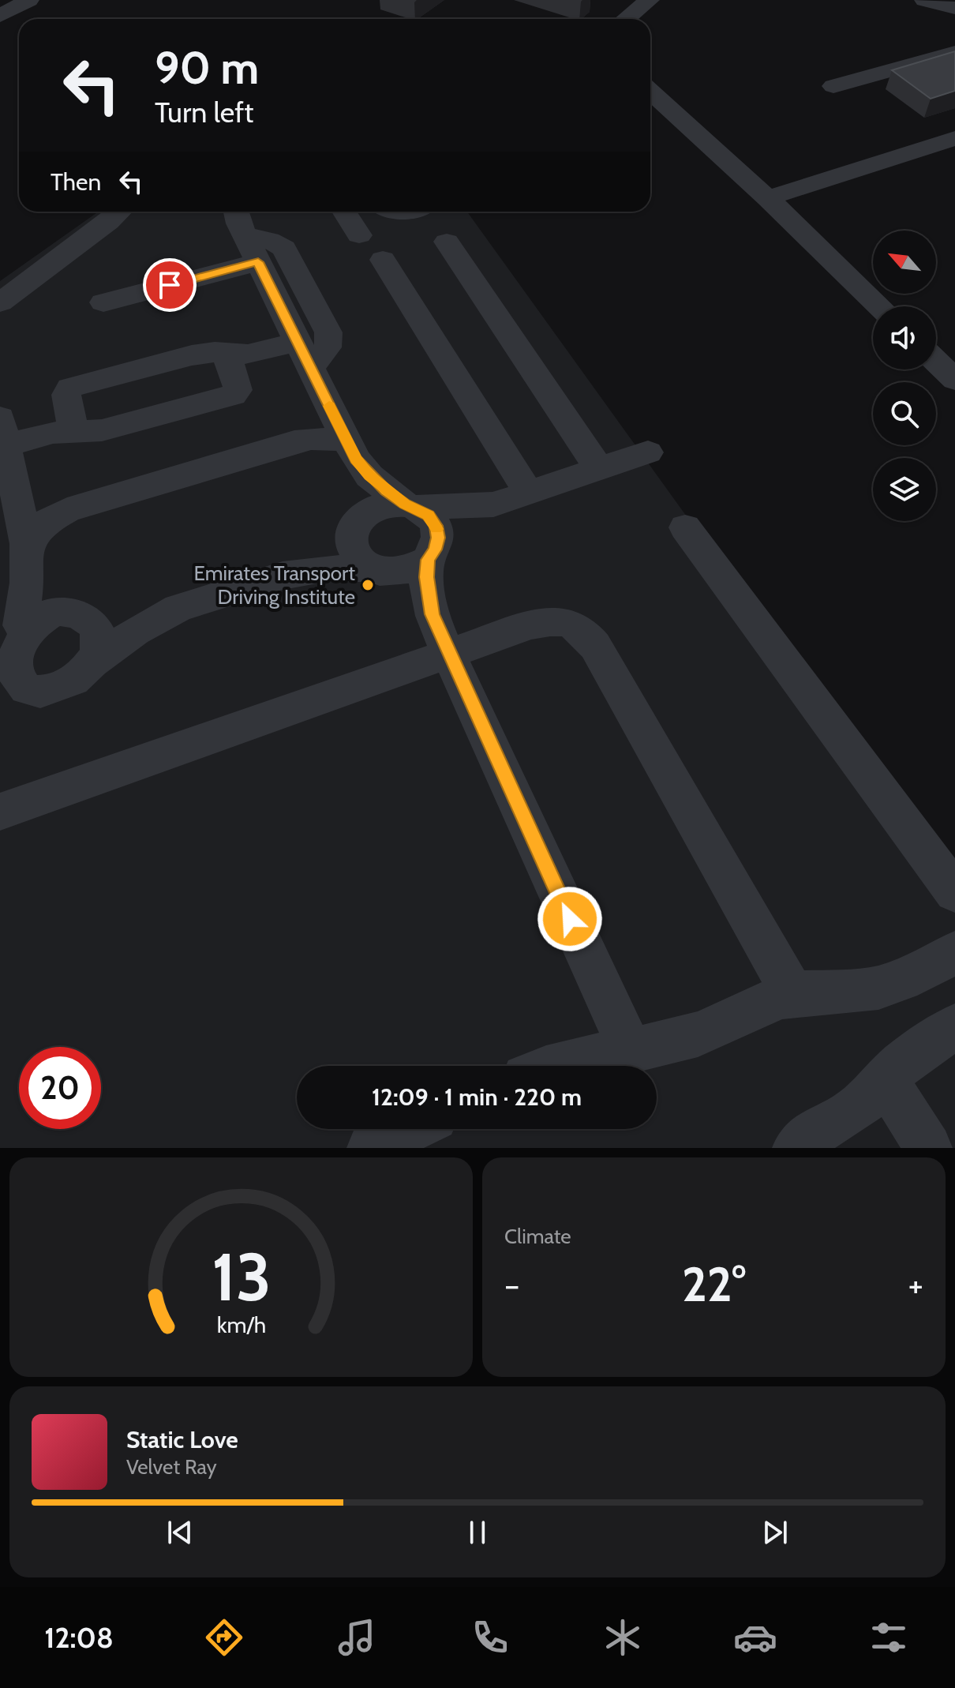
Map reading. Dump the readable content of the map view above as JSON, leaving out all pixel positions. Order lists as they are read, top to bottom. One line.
{"places":["Emirates Transport Driving Institute"],"north":"top left","page":{"turn":["90 m","Turn left"],"then":"Then","limit":"20","trip":"12:09 · 1 min · 220 m","tile":"Climate","heat":["−","22°","+"],"song":["Static Love","Velvet Ray"],"tabs":"12:08","gauge":["13","km/h"]}}
